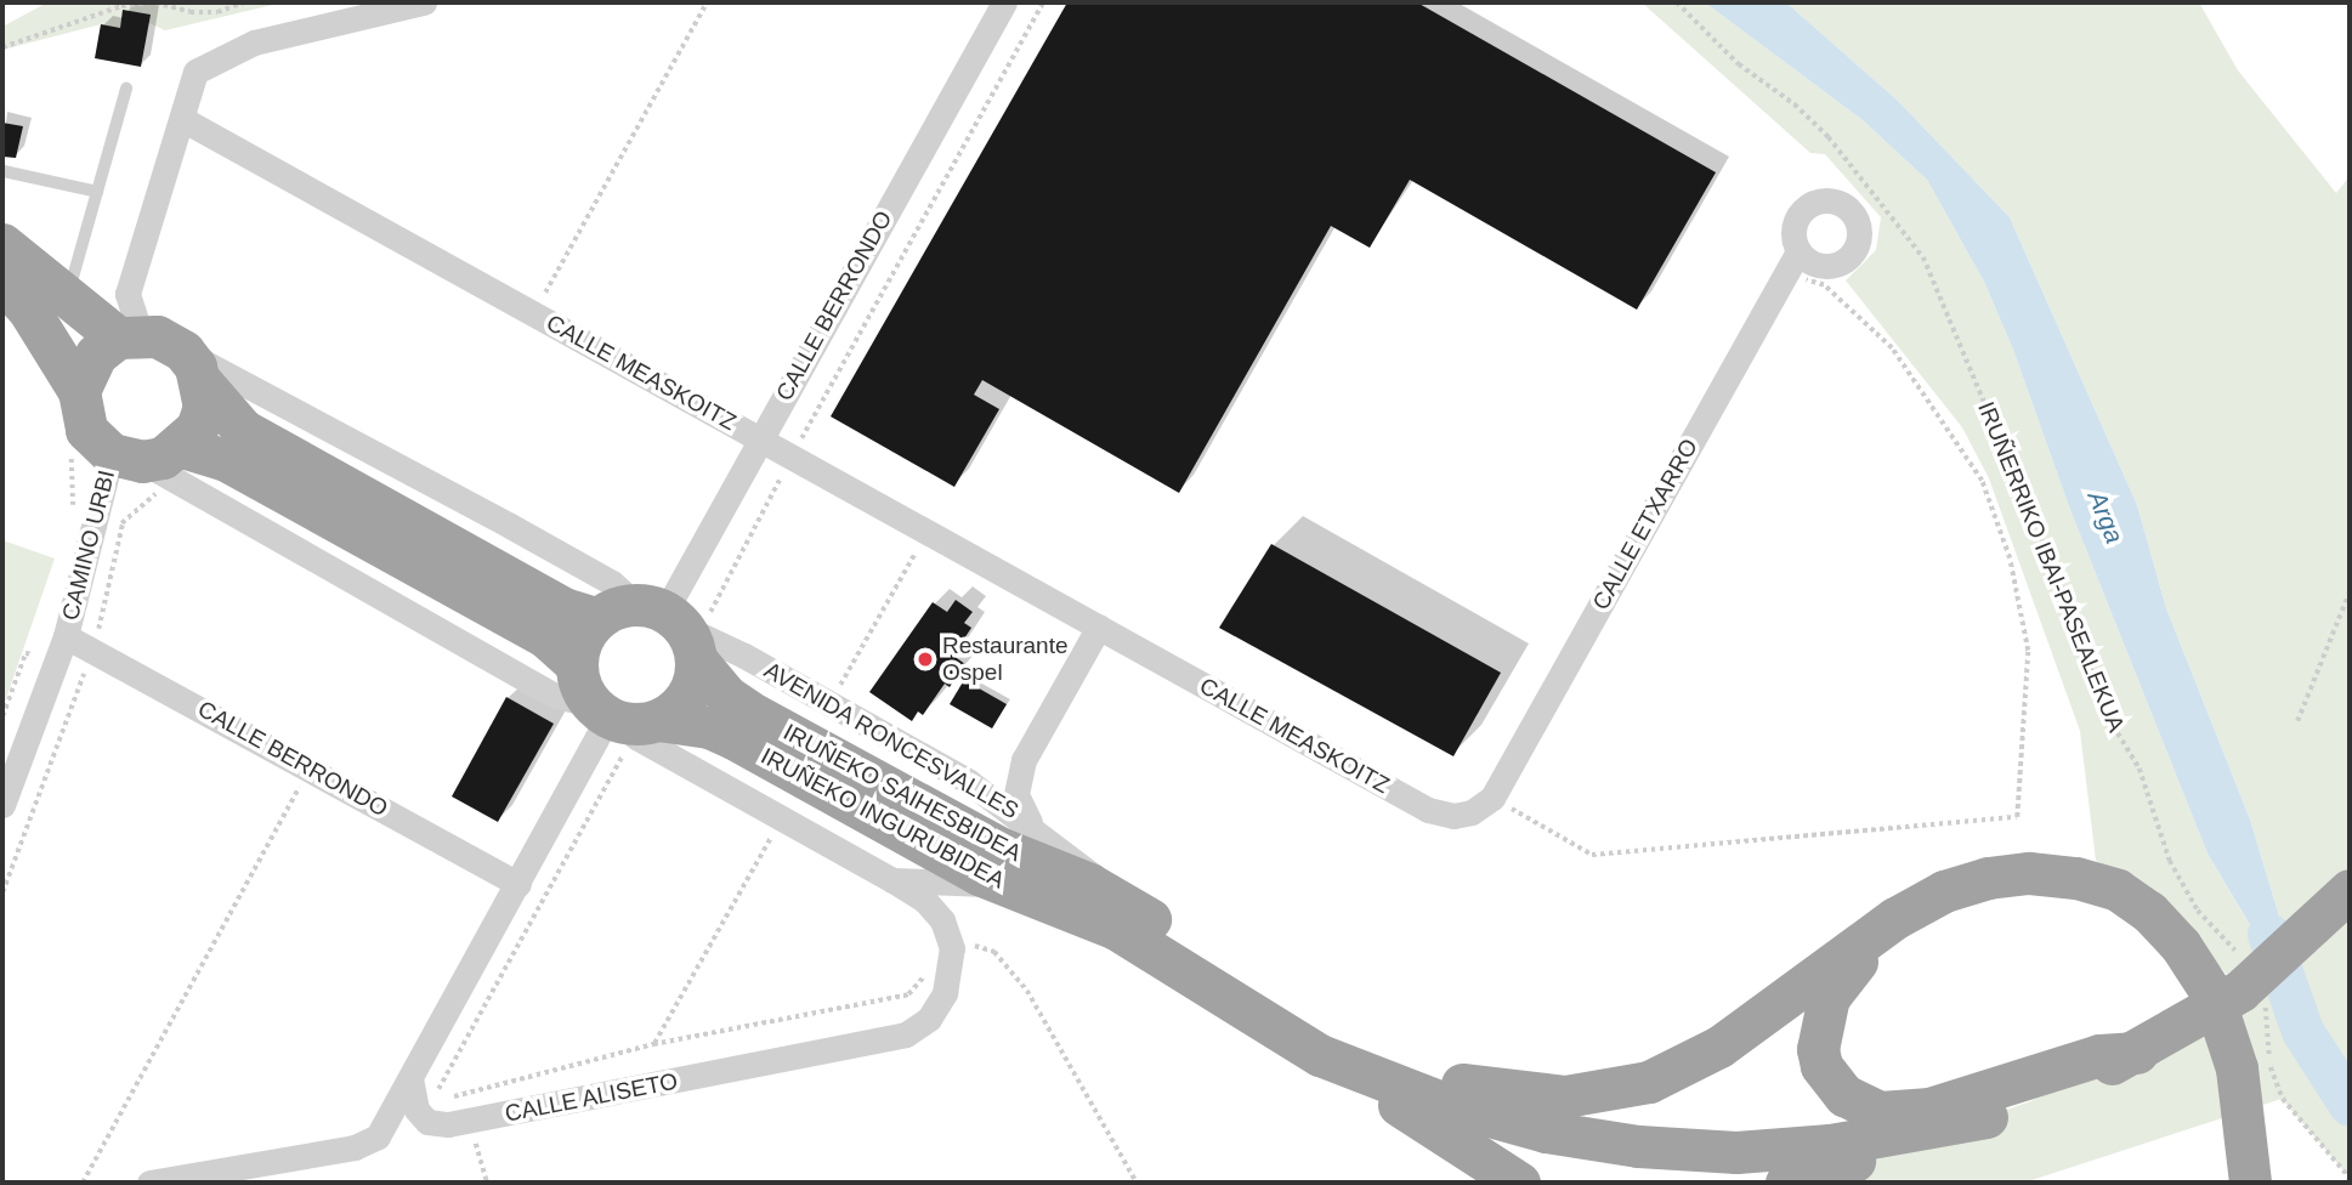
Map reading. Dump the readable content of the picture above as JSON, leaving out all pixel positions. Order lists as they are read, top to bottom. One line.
{"streets":{"highway":["IRUÑEKO SAIHESBIDEA","IRUÑEKO INGURUBIDEA"],"street":["CALLE BERRONDO","CALLE MEASKOITZ","CALLE ETXARRO","CAMINO URBI","AVENIDA RONCESVALLES","CALLE ALISETO"],"path":["IRUÑERRIKO IBAI-PASEALEKUA"]},"crossings":[["CALLE BERRONDO","CALLE MEASKOITZ"],["CALLE BERRONDO","CAMINO URBI"],["CALLE BERRONDO","AVENIDA RONCESVALLES"],["CALLE BERRONDO","IRUÑEKO SAIHESBIDEA"],["CALLE BERRONDO","IRUÑEKO INGURUBIDEA"],["CALLE MEASKOITZ","CALLE ETXARRO"],["CAMINO URBI","AVENIDA RONCESVALLES"],["AVENIDA RONCESVALLES","IRUÑEKO SAIHESBIDEA"],["AVENIDA RONCESVALLES","IRUÑEKO INGURUBIDEA"],["IRUÑEKO SAIHESBIDEA","IRUÑEKO INGURUBIDEA"]],"water":["Arga"],"places":["Restaurante Ospel"]}
